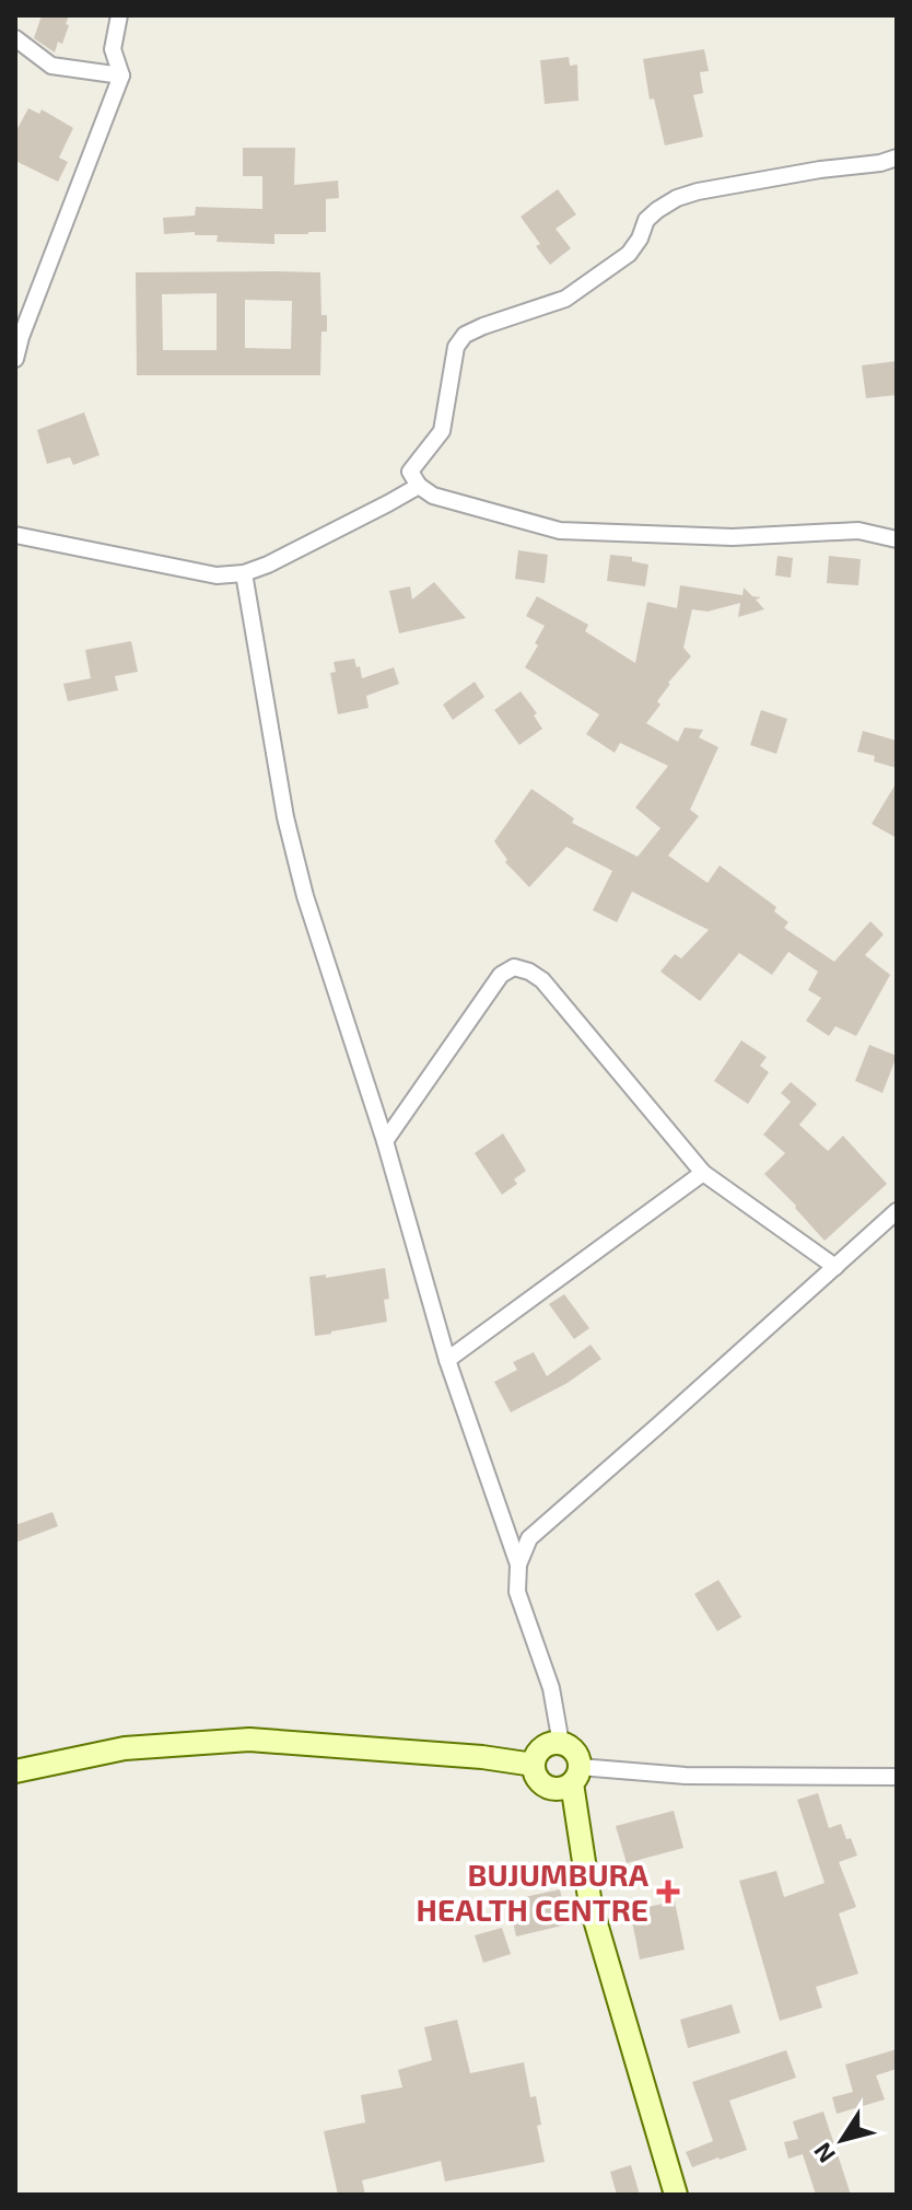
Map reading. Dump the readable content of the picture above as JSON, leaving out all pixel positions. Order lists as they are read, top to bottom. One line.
{"places":{"health":["BUJUMBURA HEALTH CENTRE"]},"north":"bottom left"}
